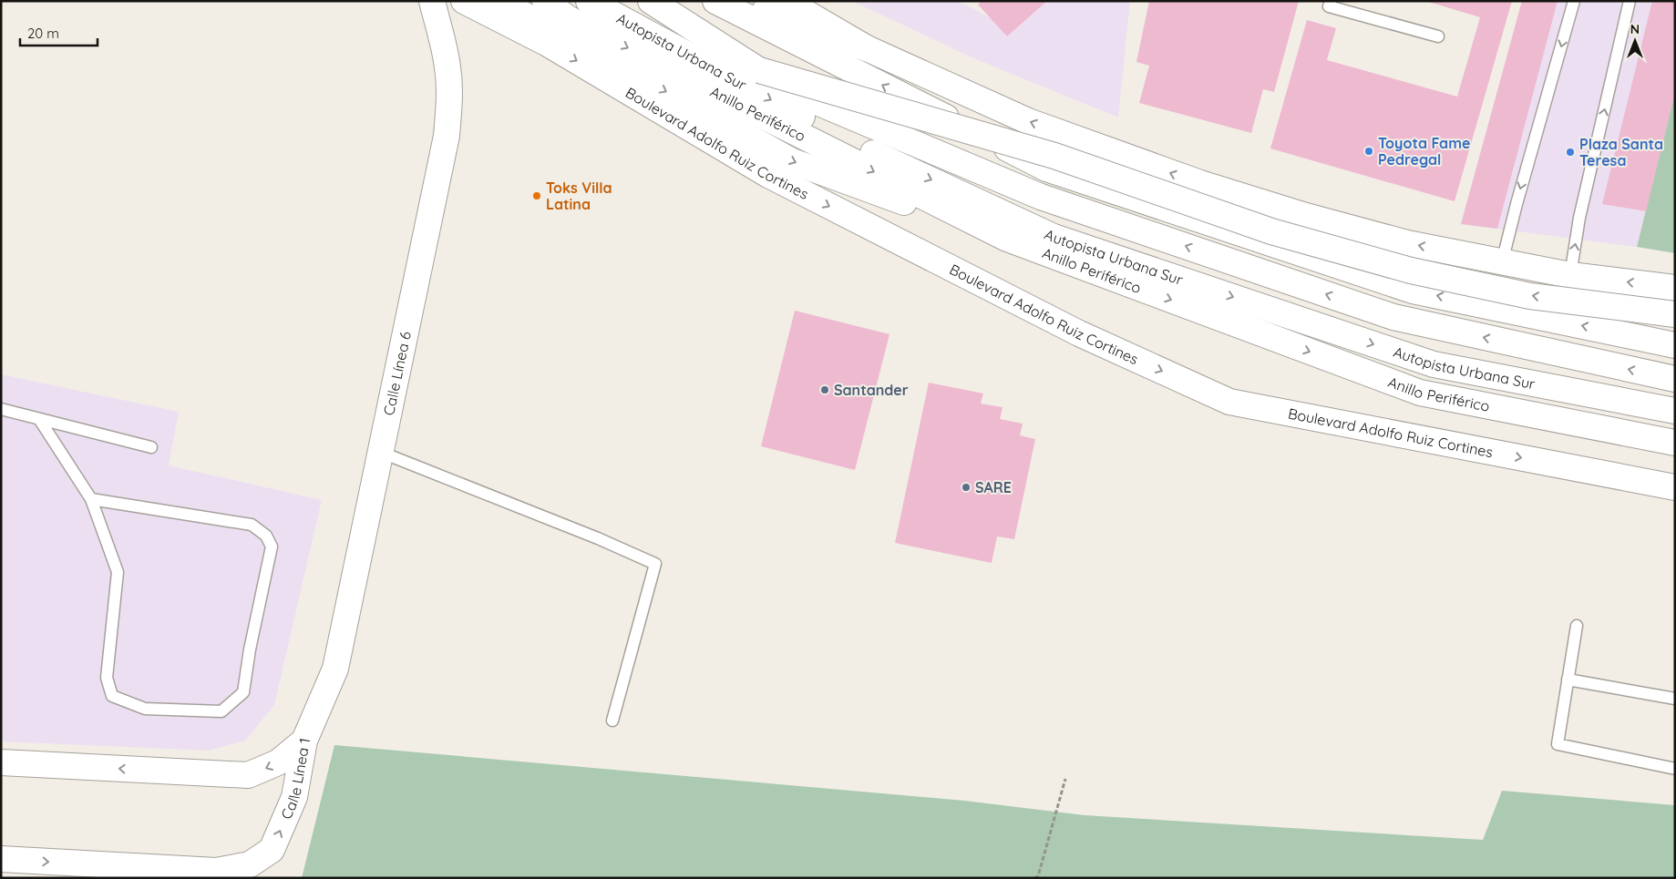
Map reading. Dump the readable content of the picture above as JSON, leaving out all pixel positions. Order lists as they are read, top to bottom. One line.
{"streets":{"main road":["Autopista Urbana Sur","Anillo Periférico","Boulevard Adolfo Ruiz Cortines","Calle Línea 6","Calle Línea 1"]},"crossings":[["Calle Línea 6","Calle Línea 1"]],"places":["Toyota Fame Pedregal","Plaza Santa Teresa","Toks Villa Latina","Santander","SARE"],"scale_bar":"20 m","north":"top"}
